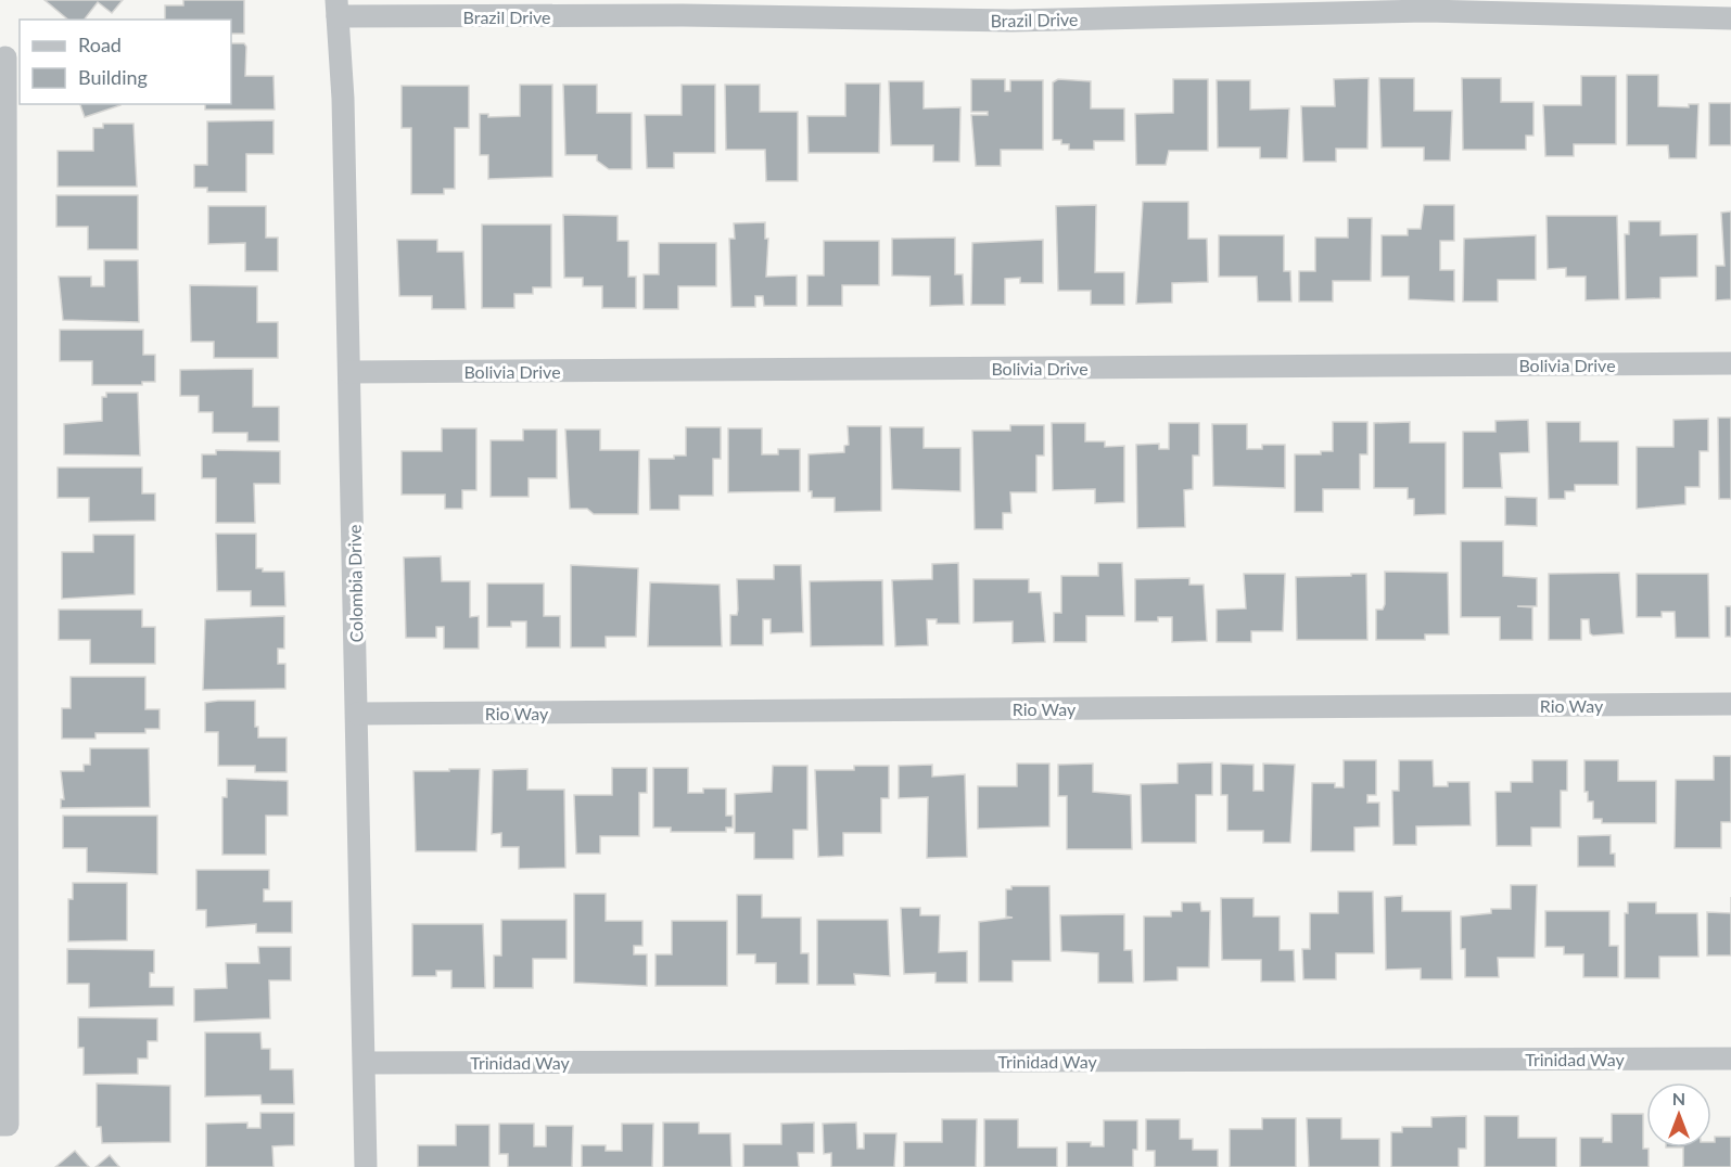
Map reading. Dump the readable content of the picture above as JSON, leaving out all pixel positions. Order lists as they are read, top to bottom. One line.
{"streets":{"street":["Brazil Drive","Bolivia Drive","Colombia Drive","Rio Way","Trinidad Way"]},"crossings":[["Brazil Drive","Colombia Drive"],["Bolivia Drive","Colombia Drive"],["Colombia Drive","Rio Way"],["Colombia Drive","Trinidad Way"]],"legend":["Road","Building"],"north":"top"}
